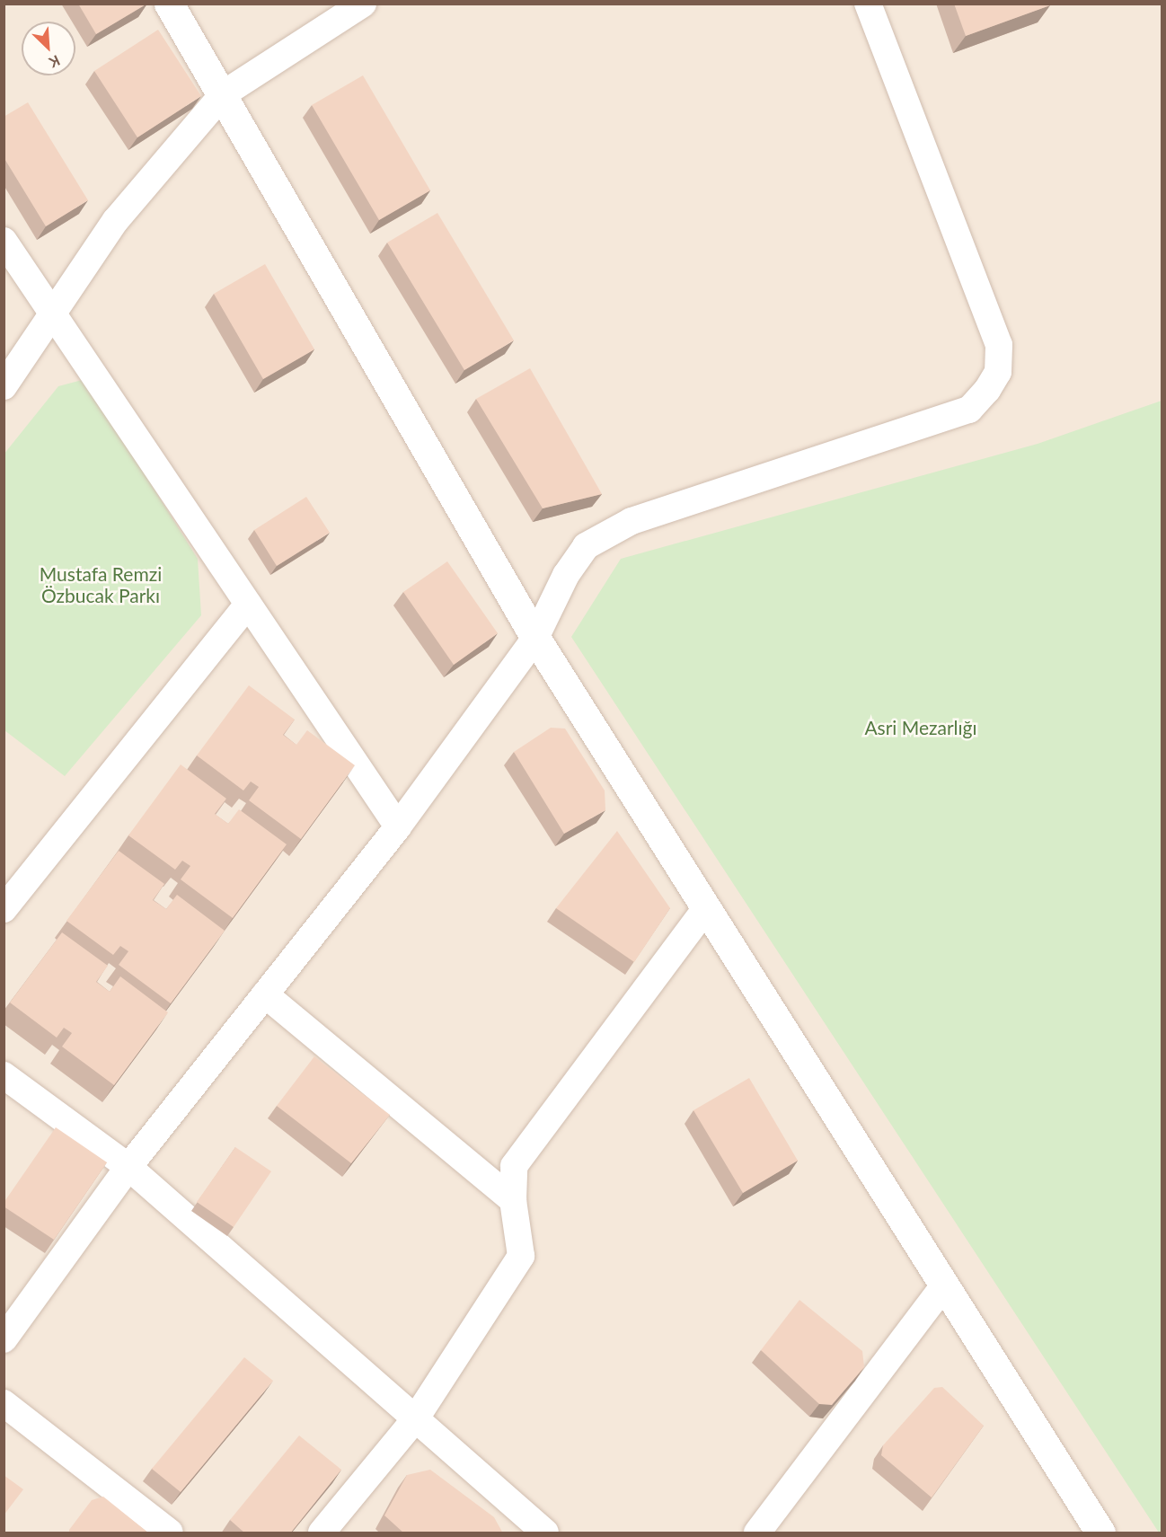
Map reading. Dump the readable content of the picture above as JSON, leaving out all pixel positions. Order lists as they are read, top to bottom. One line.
{"parks":["Mustafa Remzi Özbucak Parkı","Asri Mezarlığı"],"north":"bottom right"}
